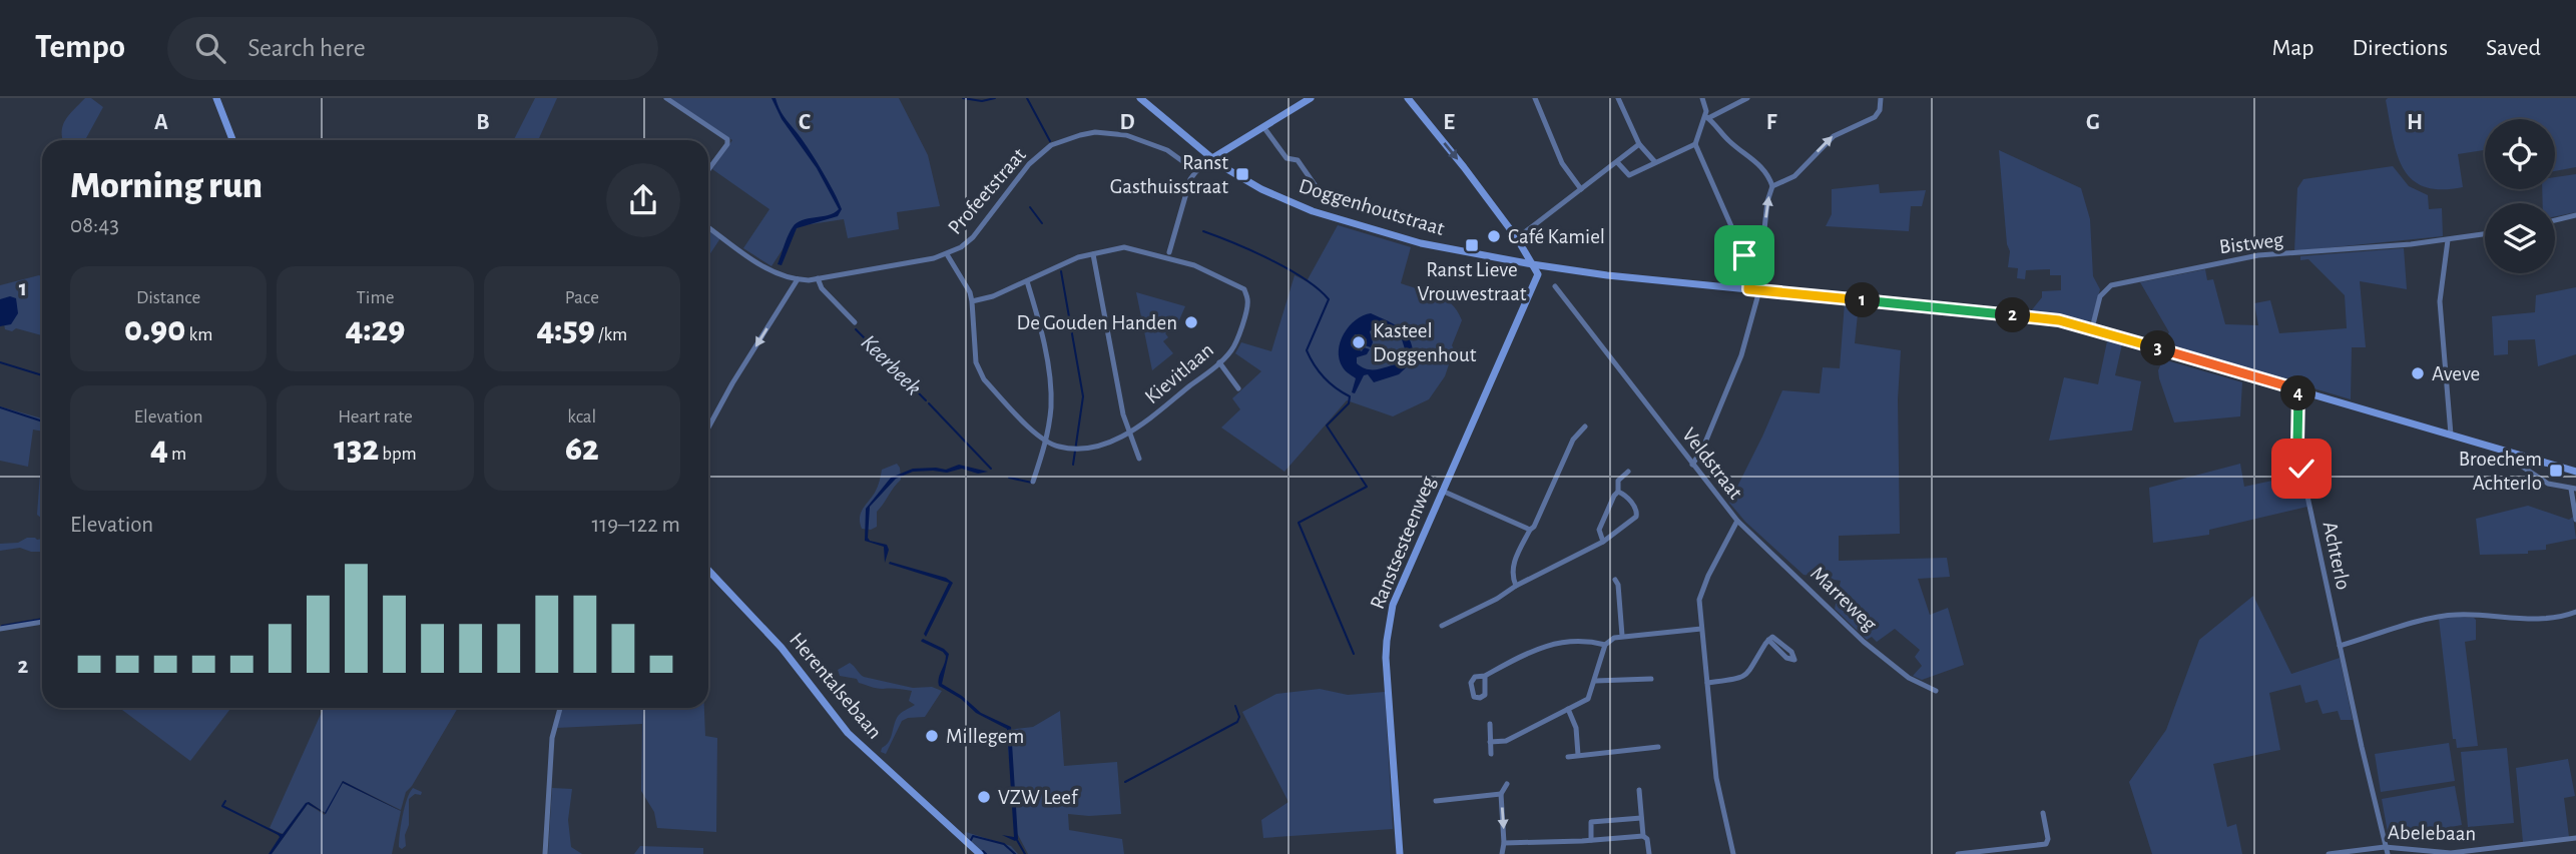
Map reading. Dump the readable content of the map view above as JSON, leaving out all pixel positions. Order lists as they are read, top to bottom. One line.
{"streets":{"main road":["Doggenhoutstraat","Ranstsesteenweg","Herentalsebaan"],"street":["Profeetstraat","Bistweg","Kievitlaan","Veldstraat","Achterlo","Marreweg","Abelebaan"]},"crossings":[["Doggenhoutstraat","Bistweg"],["Doggenhoutstraat","Ranstsesteenweg"],["Doggenhoutstraat","Achterlo"],["Veldstraat","Marreweg"],["Achterlo","Abelebaan"]],"water":["Keerbeek"],"places":{"transit":["Ranst Gasthuisstraat","Ranst Lieve Vrouwestraat","Broechem Achterlo"],"other":["Café Kamiel","De Gouden Handen","Kasteel Doggenhout","Aveve","Millegem","VZW Leef"]},"page":{"header":"Tempo","search":"Search here","nav":["Map","Directions","Saved"],"heading":["Morning run","08:43"],"stats":[["Distance","0.90 km"],["Time","4:29"],["Pace","4:59 /km"],["Elevation","4 m"],["Heart rate","132 bpm"],["kcal","62"]],"pins":["1","2","3","4"],"chart":["Elevation","119–122 m"]},"grid":{"columns":["A","B","C","D","E","F","G","H"],"rows":["1","2"]}}
